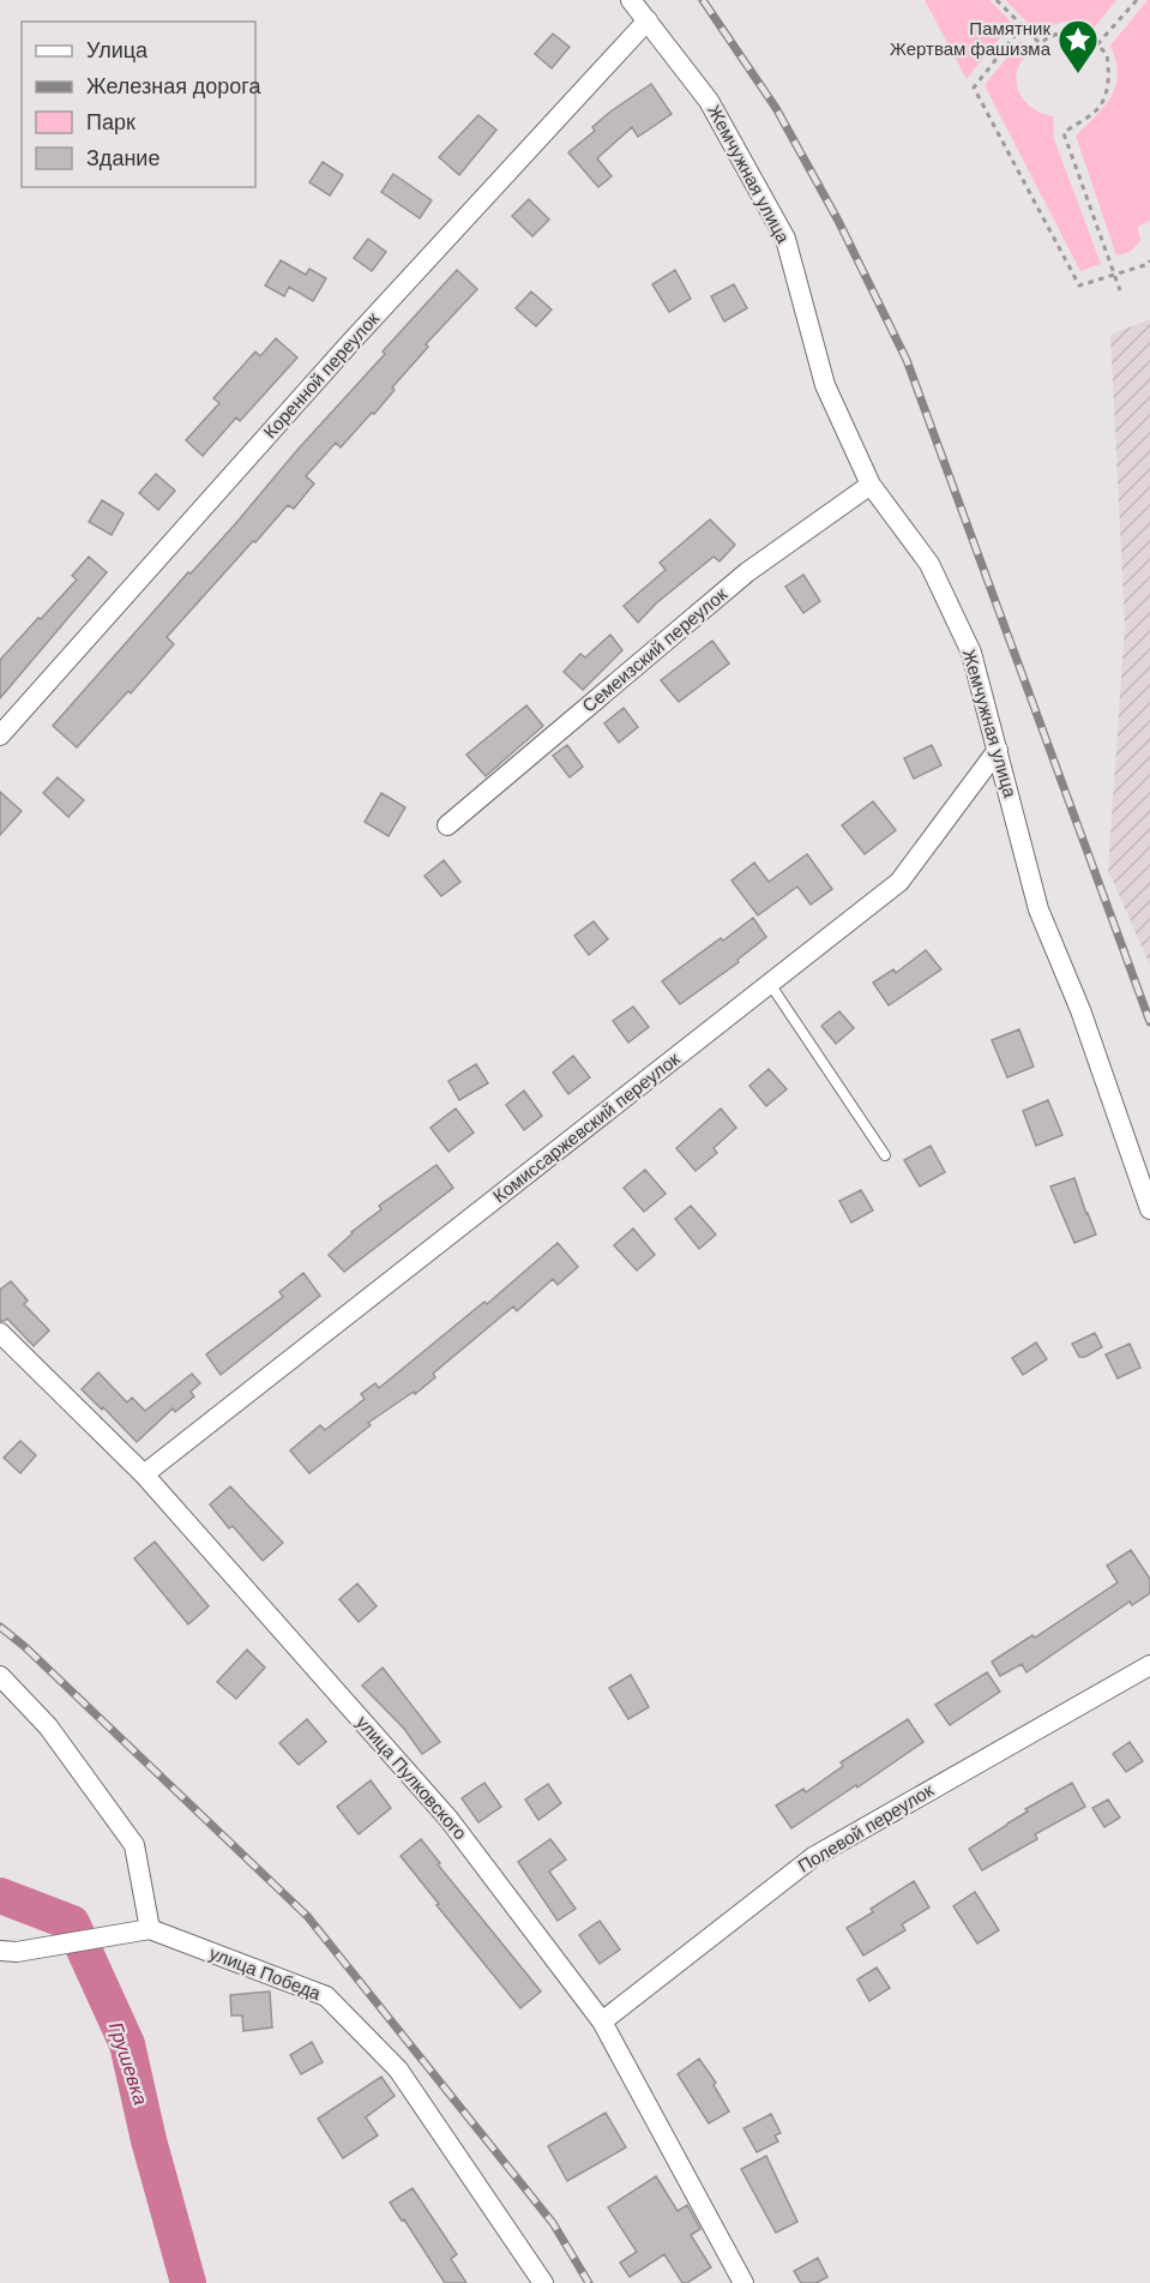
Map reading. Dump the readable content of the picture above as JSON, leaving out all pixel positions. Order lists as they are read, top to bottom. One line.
{"streets":{"street":["Жемчужная улица","Коренной переулок","Семеизский переулок","Комиссаржевский переулок","улица Пулковского","Полевой переулок","улица Победа"]},"crossings":[["Жемчужная улица","Коренной переулок"],["Жемчужная улица","Семеизский переулок"],["Жемчужная улица","Комиссаржевский переулок"],["Комиссаржевский переулок","улица Пулковского"],["улица Пулковского","Полевой переулок"]],"water":["Грушевка"],"places":{"place":["Памятник Жертвам фашизма"]},"legend":["Улица","Железная дорога","Парк","Здание"]}
